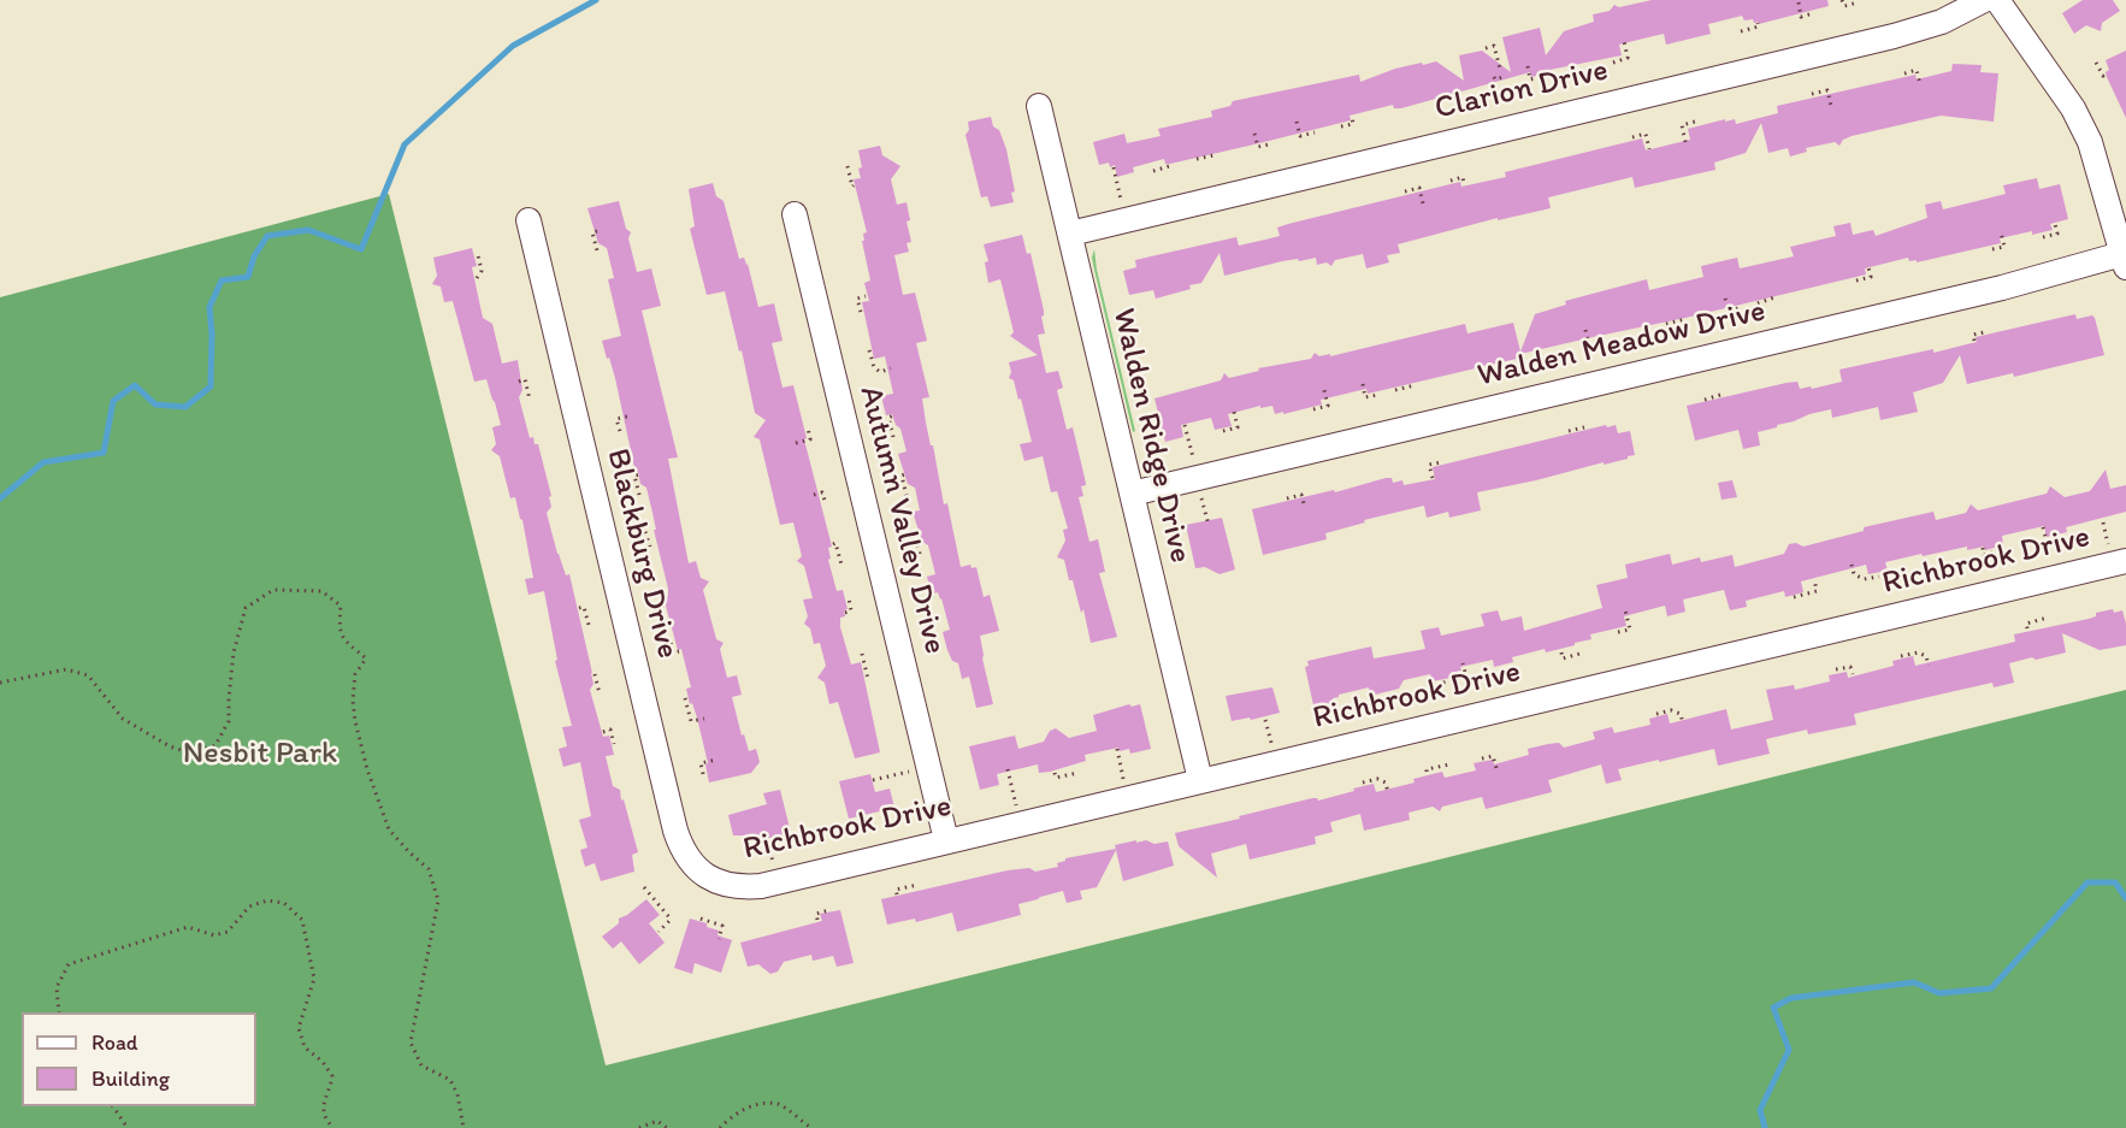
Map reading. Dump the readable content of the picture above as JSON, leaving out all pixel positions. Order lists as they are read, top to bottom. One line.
{"streets":{"street":["Clarion Drive","Walden Meadow Drive","Walden Ridge Drive","Autumn Valley Drive","Blackburg Drive","Richbrook Drive"]},"crossings":[["Clarion Drive","Walden Ridge Drive"],["Walden Meadow Drive","Walden Ridge Drive"],["Walden Ridge Drive","Richbrook Drive"],["Autumn Valley Drive","Richbrook Drive"],["Blackburg Drive","Richbrook Drive"]],"parks":["Nesbit Park"],"legend":["Road","Building"]}
